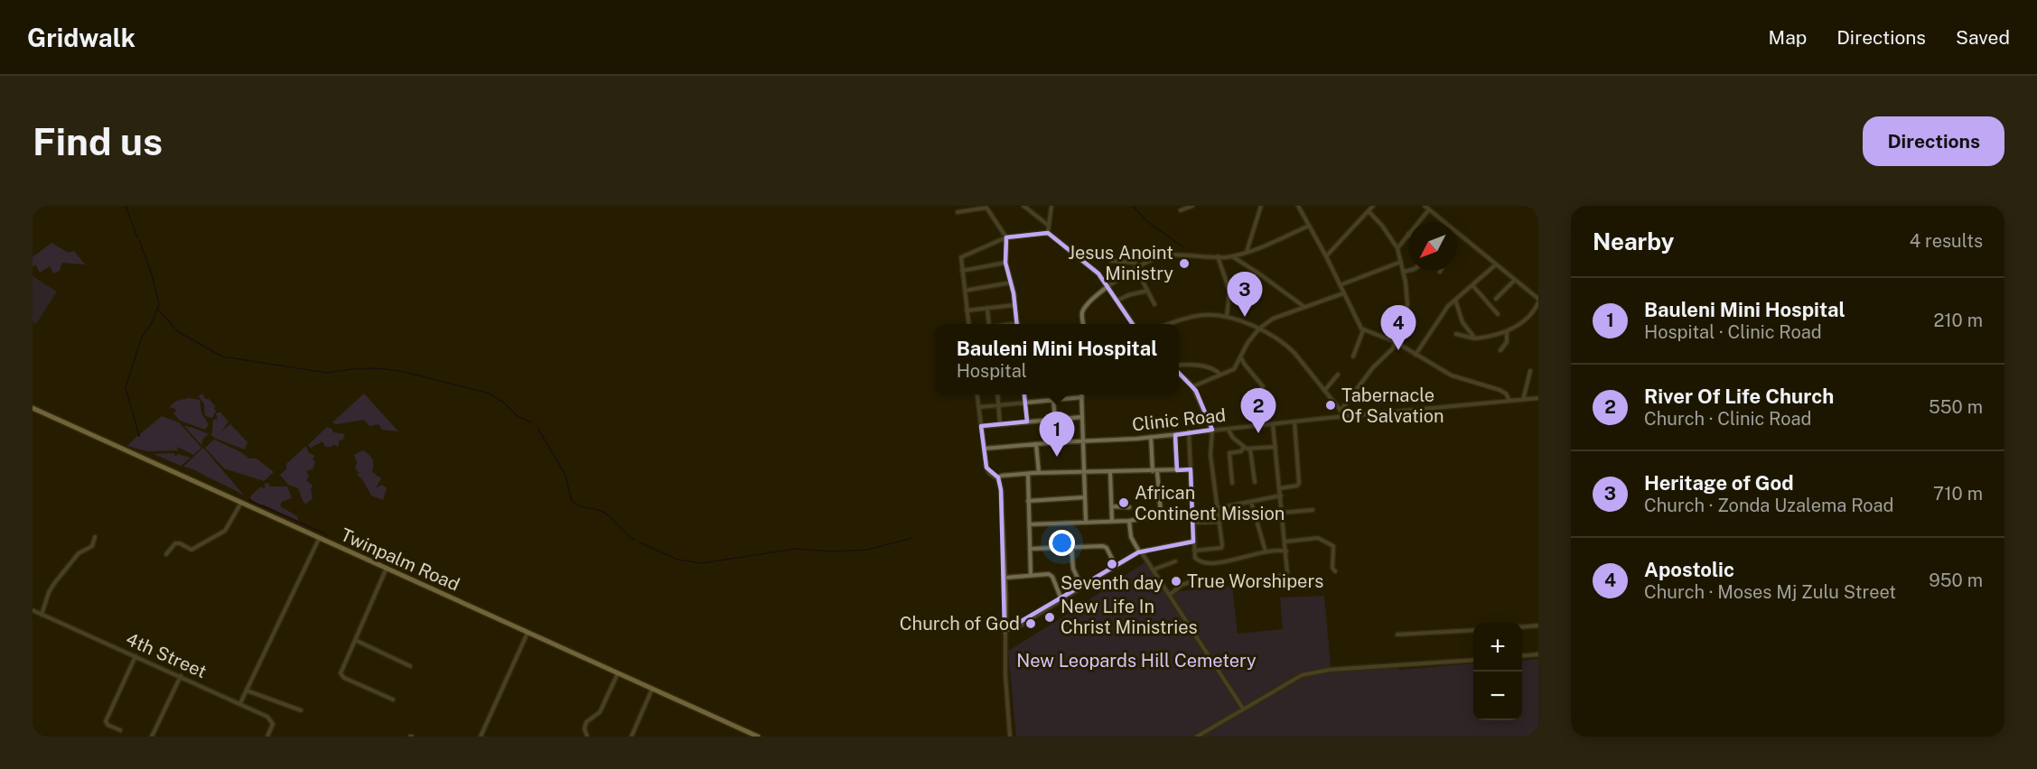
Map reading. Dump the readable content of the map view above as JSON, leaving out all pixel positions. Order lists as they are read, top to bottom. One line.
{"streets":{"main road":["Twinpalm Road"],"street":["Clinic Road","4th Street"]},"parks":["New Leopards Hill Cemetery"],"places":["Jesus Anoint Ministry","Tabernacle Of Salvation","African Continent Mission","Seventh day","True Worshipers","New Life In Christ Ministries","Church of God"],"north":"bottom left","page":{"header":"Gridwalk","nav":["Map","Directions","Saved"],"buttons":"Directions","title":"Find us","heading":["Nearby","4 results"],"pins":["3","4","2","1"],"list":[{"mark":"1","name":"Bauleni Mini Hospital","note":"Hospital · Clinic Road","value":"210 m"},{"mark":"2","name":"River Of Life Church","note":"Church · Clinic Road","value":"550 m"},{"mark":"3","name":"Heritage of God","note":"Church · Zonda Uzalema Road","value":"710 m"},{"mark":"4","name":"Apostolic","note":"Church · Moses Mj Zulu Street","value":"950 m"}],"popup":["Bauleni Mini Hospital","Hospital"],"map_buttons":["+","−"]}}
